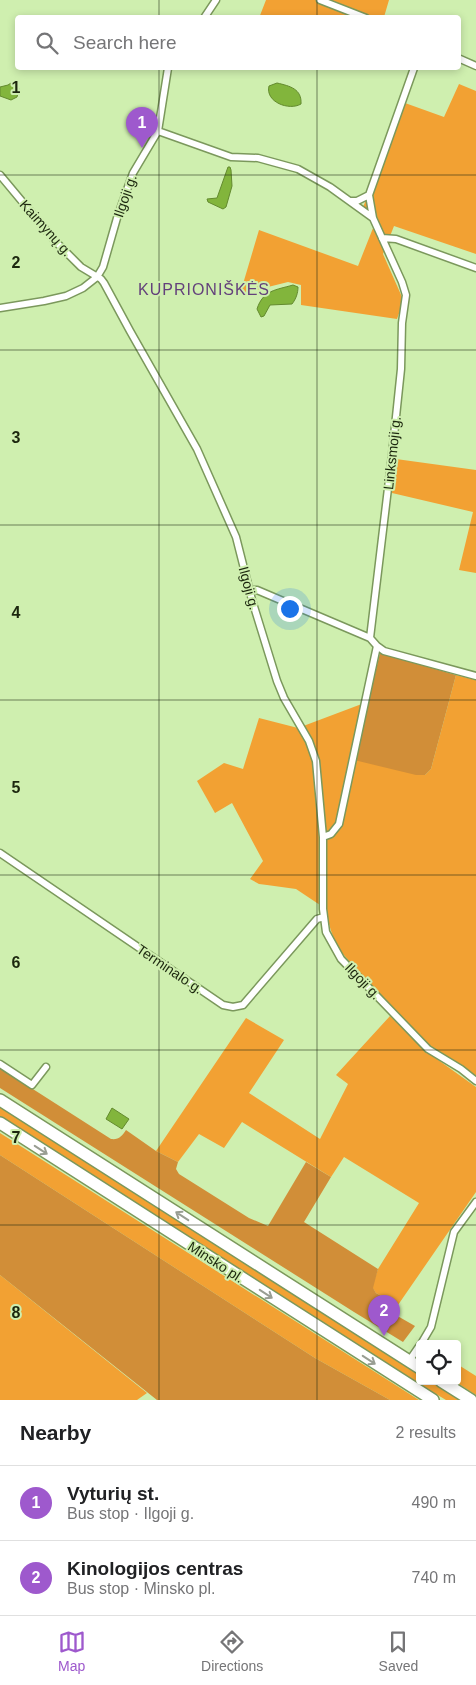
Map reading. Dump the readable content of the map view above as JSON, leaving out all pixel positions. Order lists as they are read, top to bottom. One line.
{"streets":{"highway":["Minsko pl."],"street":["Ilgoji g.","Kaimynų g.","Linksmoji g.","Terminalo g."]},"crossings":[["Ilgoji g.","Kaimynų g."],["Ilgoji g.","Terminalo g."]],"districts":["KUPRIONIŠKĖS"],"page":{"search":"Search here","pins":["1","2"],"heading":["Nearby","2 results"],"list":[{"mark":"1","name":"Vyturių st.","note":"Bus stop · Ilgoji g.","value":"490 m"},{"mark":"2","name":"Kinologijos centras","note":"Bus stop · Minsko pl.","value":"740 m"}],"nav":["Map","Directions","Saved"]},"grid":{"rows":["1","2","3","4","5","6","7","8"]}}
